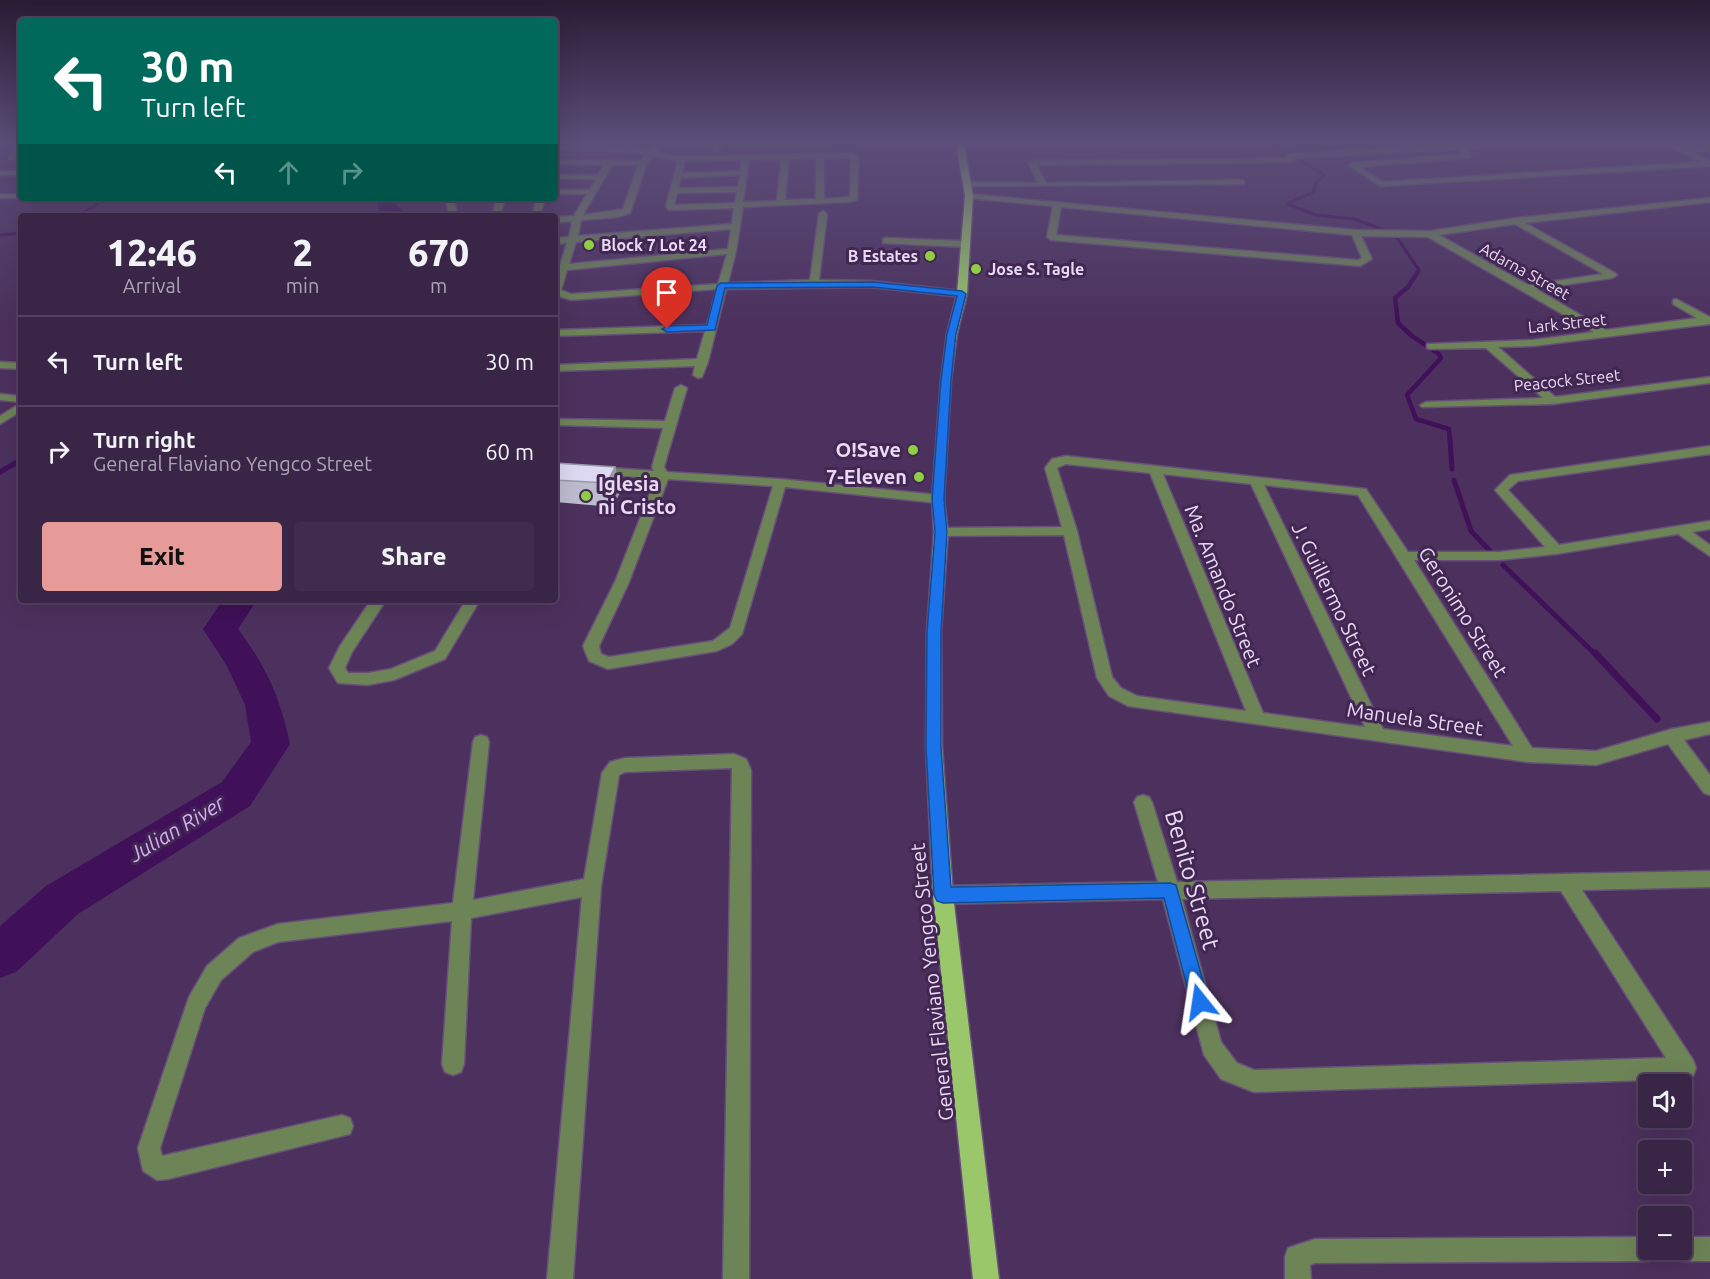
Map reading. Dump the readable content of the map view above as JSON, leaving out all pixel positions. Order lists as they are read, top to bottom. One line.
{"streets":{"main road":["General Flaviano Yengco Street"],"street":["Adarna Street","Lark Street","Peacock Street","Ma. Amando Street","J. Guillermo Street","Geronimo Street","Manuela Street","Benito Street"]},"crossings":[["Adarna Street","Lark Street"],["Ma. Amando Street","Manuela Street"],["J. Guillermo Street","Geronimo Street"],["J. Guillermo Street","Manuela Street"],["Geronimo Street","Manuela Street"]],"water":["Julian River"],"places":["Block 7 Lot 24","B Estates","Jose S. Tagle","O!Save","7-Eleven","Iglesia ni Cristo"],"page":{"turn":["30 m","Turn left"],"eta":["12:46","Arrival","2","min","670","m"],"list":[{"name":"Turn left","value":"30 m"},{"name":"Turn right","note":"General Flaviano Yengco Street","value":"60 m"}],"buttons":["Exit","Share"],"map_buttons":["+","−"]}}
